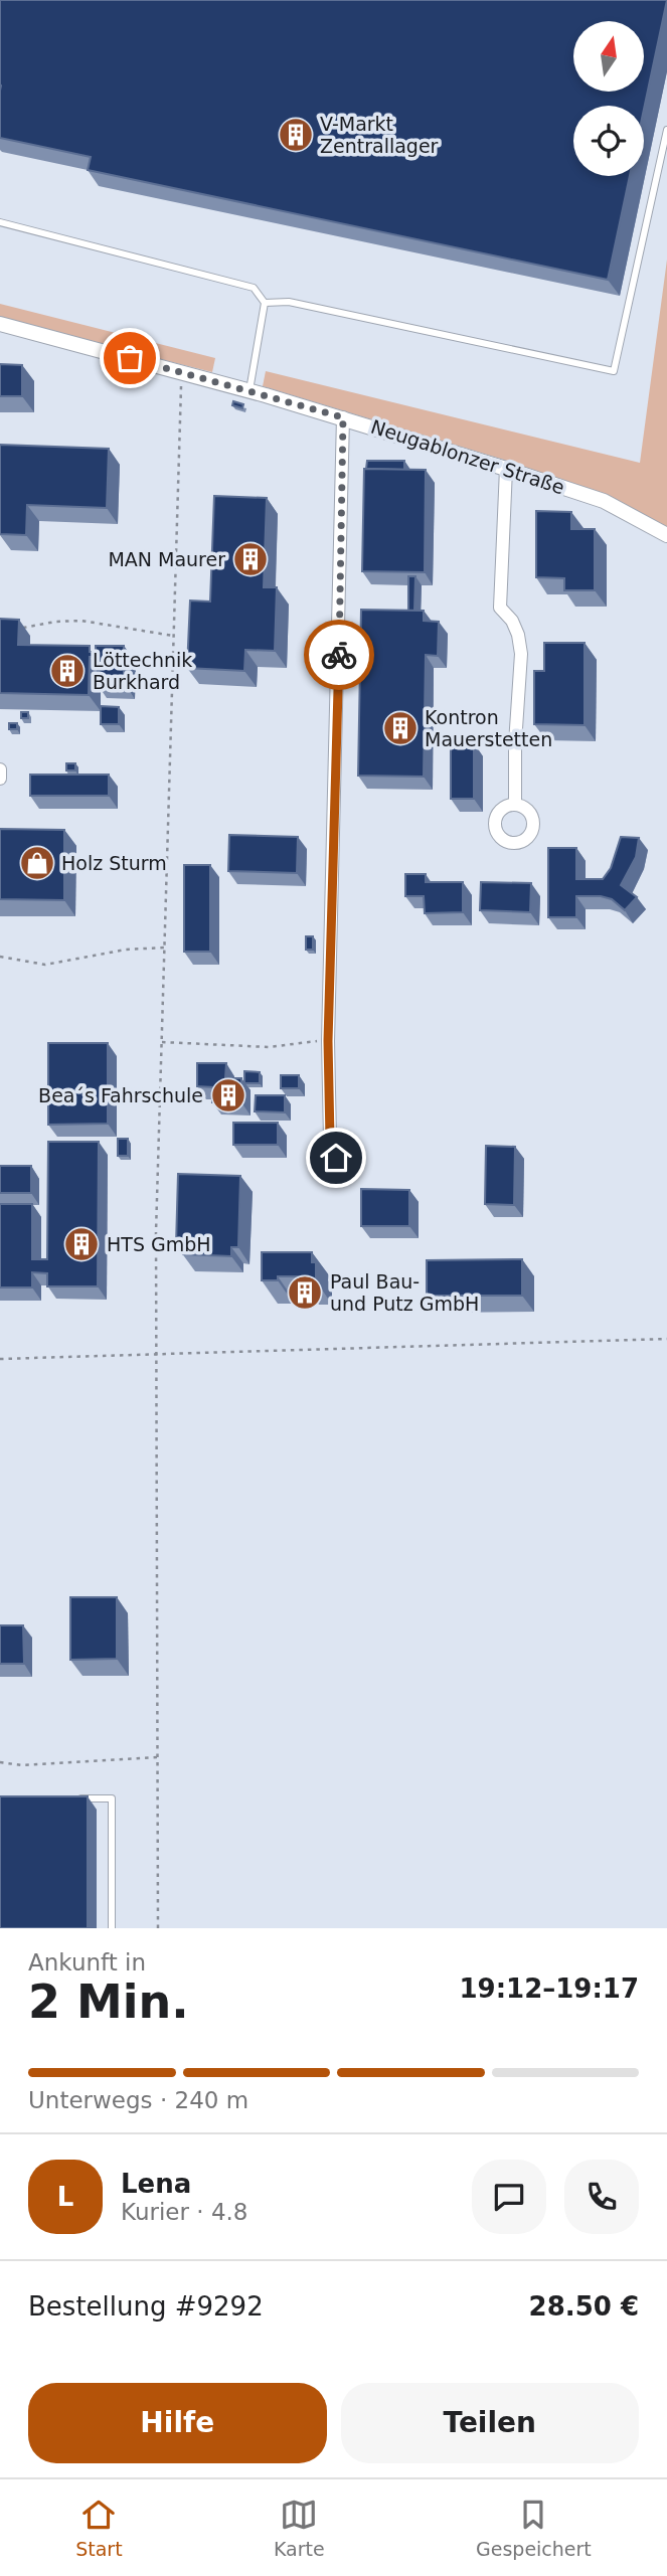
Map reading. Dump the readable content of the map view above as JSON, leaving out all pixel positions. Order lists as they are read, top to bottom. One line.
{"streets":{"street":["Neugablonzer Straße"]},"places":{"building":["V-Markt Zentrallager","MAN Maurer","Löttechnik Burkhard","Kontron Mauerstetten","Bea´s Fahrschule","HTS GmbH","Paul Bau- und Putz GmbH"],"shop":["Holz Sturm"]},"north":"top","page":{"heading":["2 Min.","Ankunft in","19:12–19:17"],"panel":["Lena","Kurier · 4.8","Bestellung #9292","28.50 €"],"bar":"Unterwegs · 240 m","round":"L","buttons":["Hilfe","Teilen"],"tabs":["Start","Karte","Gespeichert"]}}
